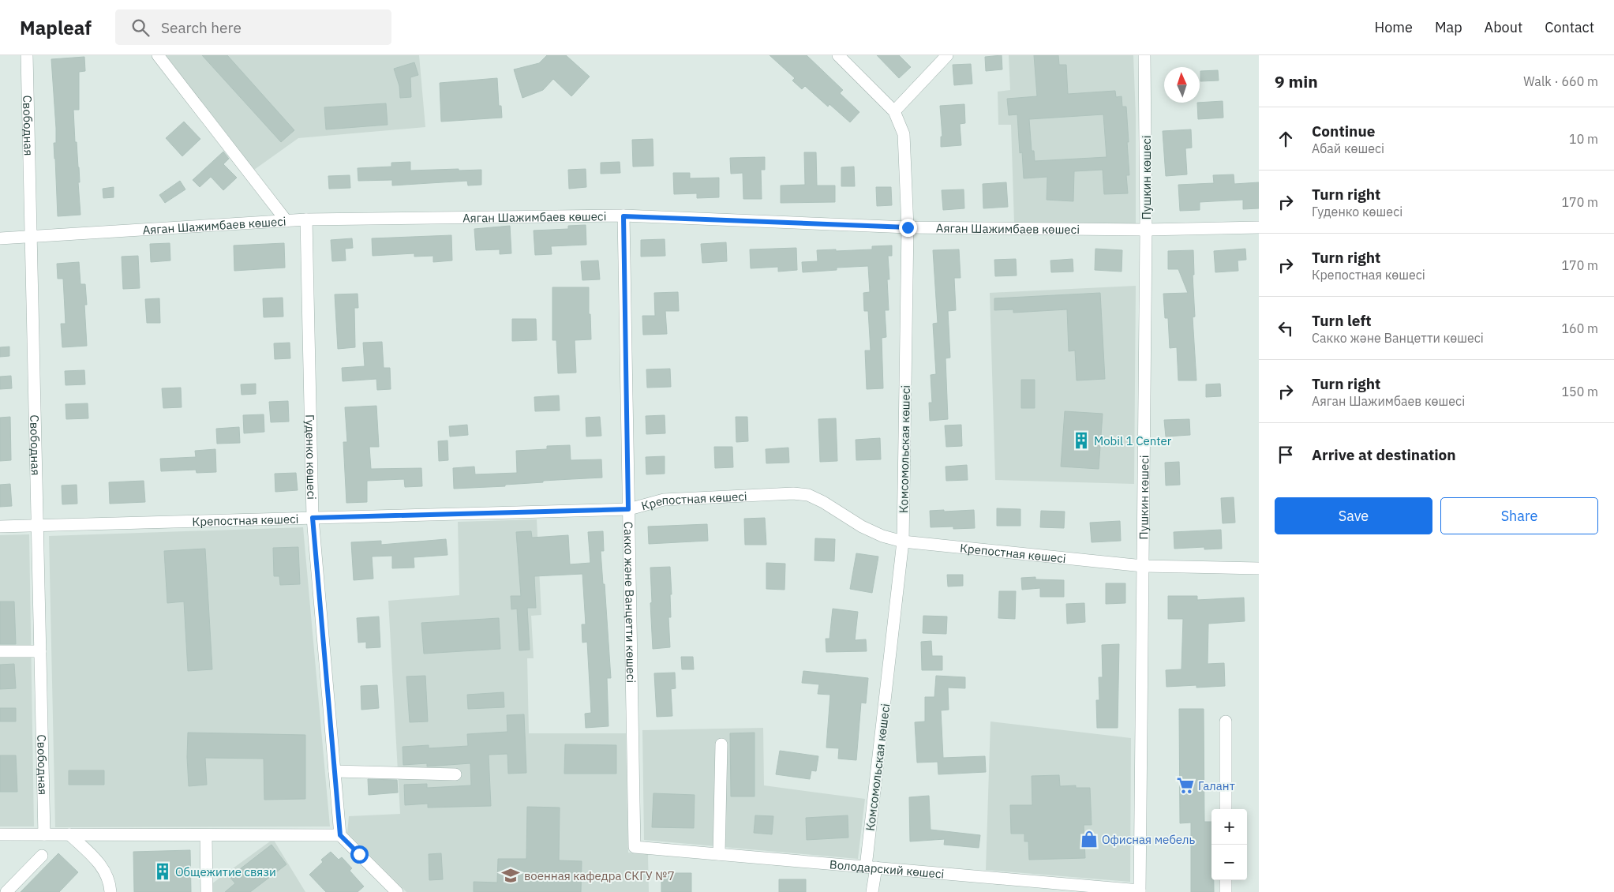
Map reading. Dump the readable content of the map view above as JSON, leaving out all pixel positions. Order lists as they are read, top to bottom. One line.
{"streets":{"street":["Свободная","Пушкин көшесі","Аяган Шажимбаев көшесі","Комсомольская көшесі","Гуденко көшесі","Крепостная көшесі","Сакко және Ванцетти көшесі","Володарский көшесі"]},"crossings":[["Свободная","Аяган Шажимбаев көшесі"],["Свободная","Крепостная көшесі"],["Пушкин көшесі","Аяган Шажимбаев көшесі"],["Пушкин көшесі","Крепостная көшесі"],["Пушкин көшесі","Володарский көшесі"],["Аяган Шажимбаев көшесі","Комсомольская көшесі"],["Аяган Шажимбаев көшесі","Гуденко көшесі"],["Аяган Шажимбаев көшесі","Сакко және Ванцетти көшесі"],["Комсомольская көшесі","Крепостная көшесі"],["Комсомольская көшесі","Володарский көшесі"],["Гуденко көшесі","Крепостная көшесі"],["Крепостная көшесі","Сакко және Ванцетти көшесі"],["Сакко және Ванцетти көшесі","Володарский көшесі"]],"places":{"building":["Mobil 1 Center","Общежитие связи"],"supermarket":["Галант"],"shop":["Офисная мебель"],"school or university":["военная кафедра СКГУ №7"]},"north":"top","page":{"header":"Mapleaf","search":"Search here","nav":["Home","Map","About","Contact"],"heading":["9 min","Walk · 660 m"],"list":[["Continue","Абай көшесі","10 m"],["Turn right","Гуденко көшесі","170 m"],["Turn right","Крепостная көшесі","170 m"],["Turn left","Сакко және Ванцетти көшесі","160 m"],["Turn right","Аяган Шажимбаев көшесі","150 m"],"Arrive at destination"],"buttons":["Save","Share"],"map_buttons":["+","−"]}}
